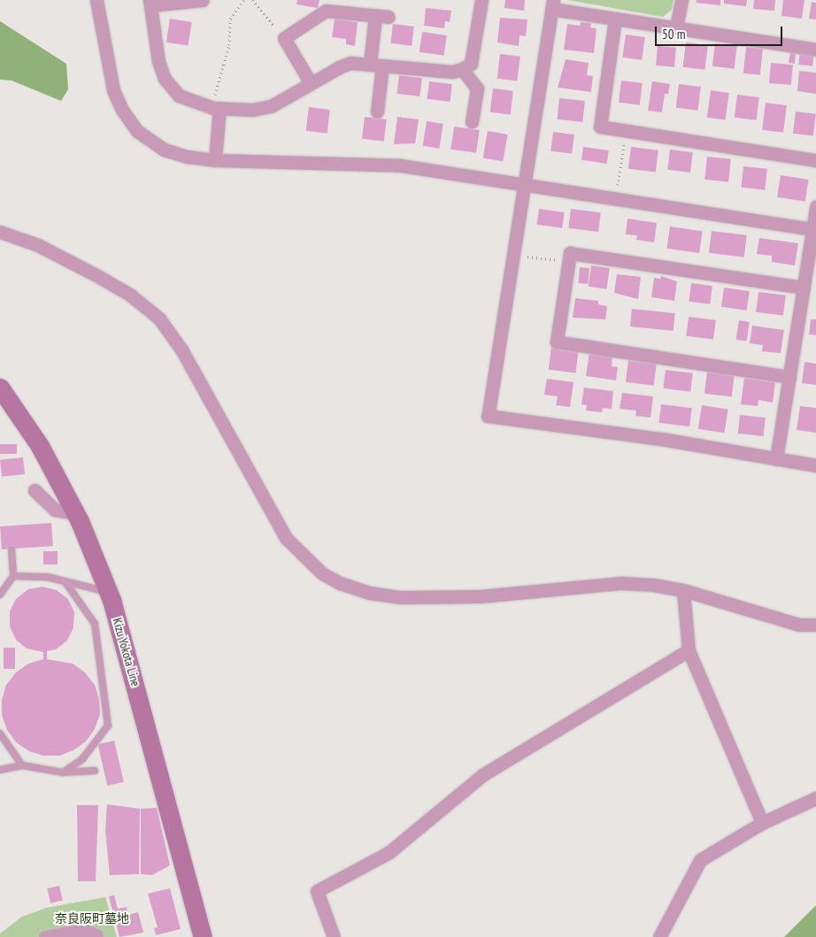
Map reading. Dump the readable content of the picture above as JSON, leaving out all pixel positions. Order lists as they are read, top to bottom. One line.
{"streets":{"main road":["Kizu Yokota Line"]},"parks":["奈良阪町墓地"],"scale_bar":"50 m"}
